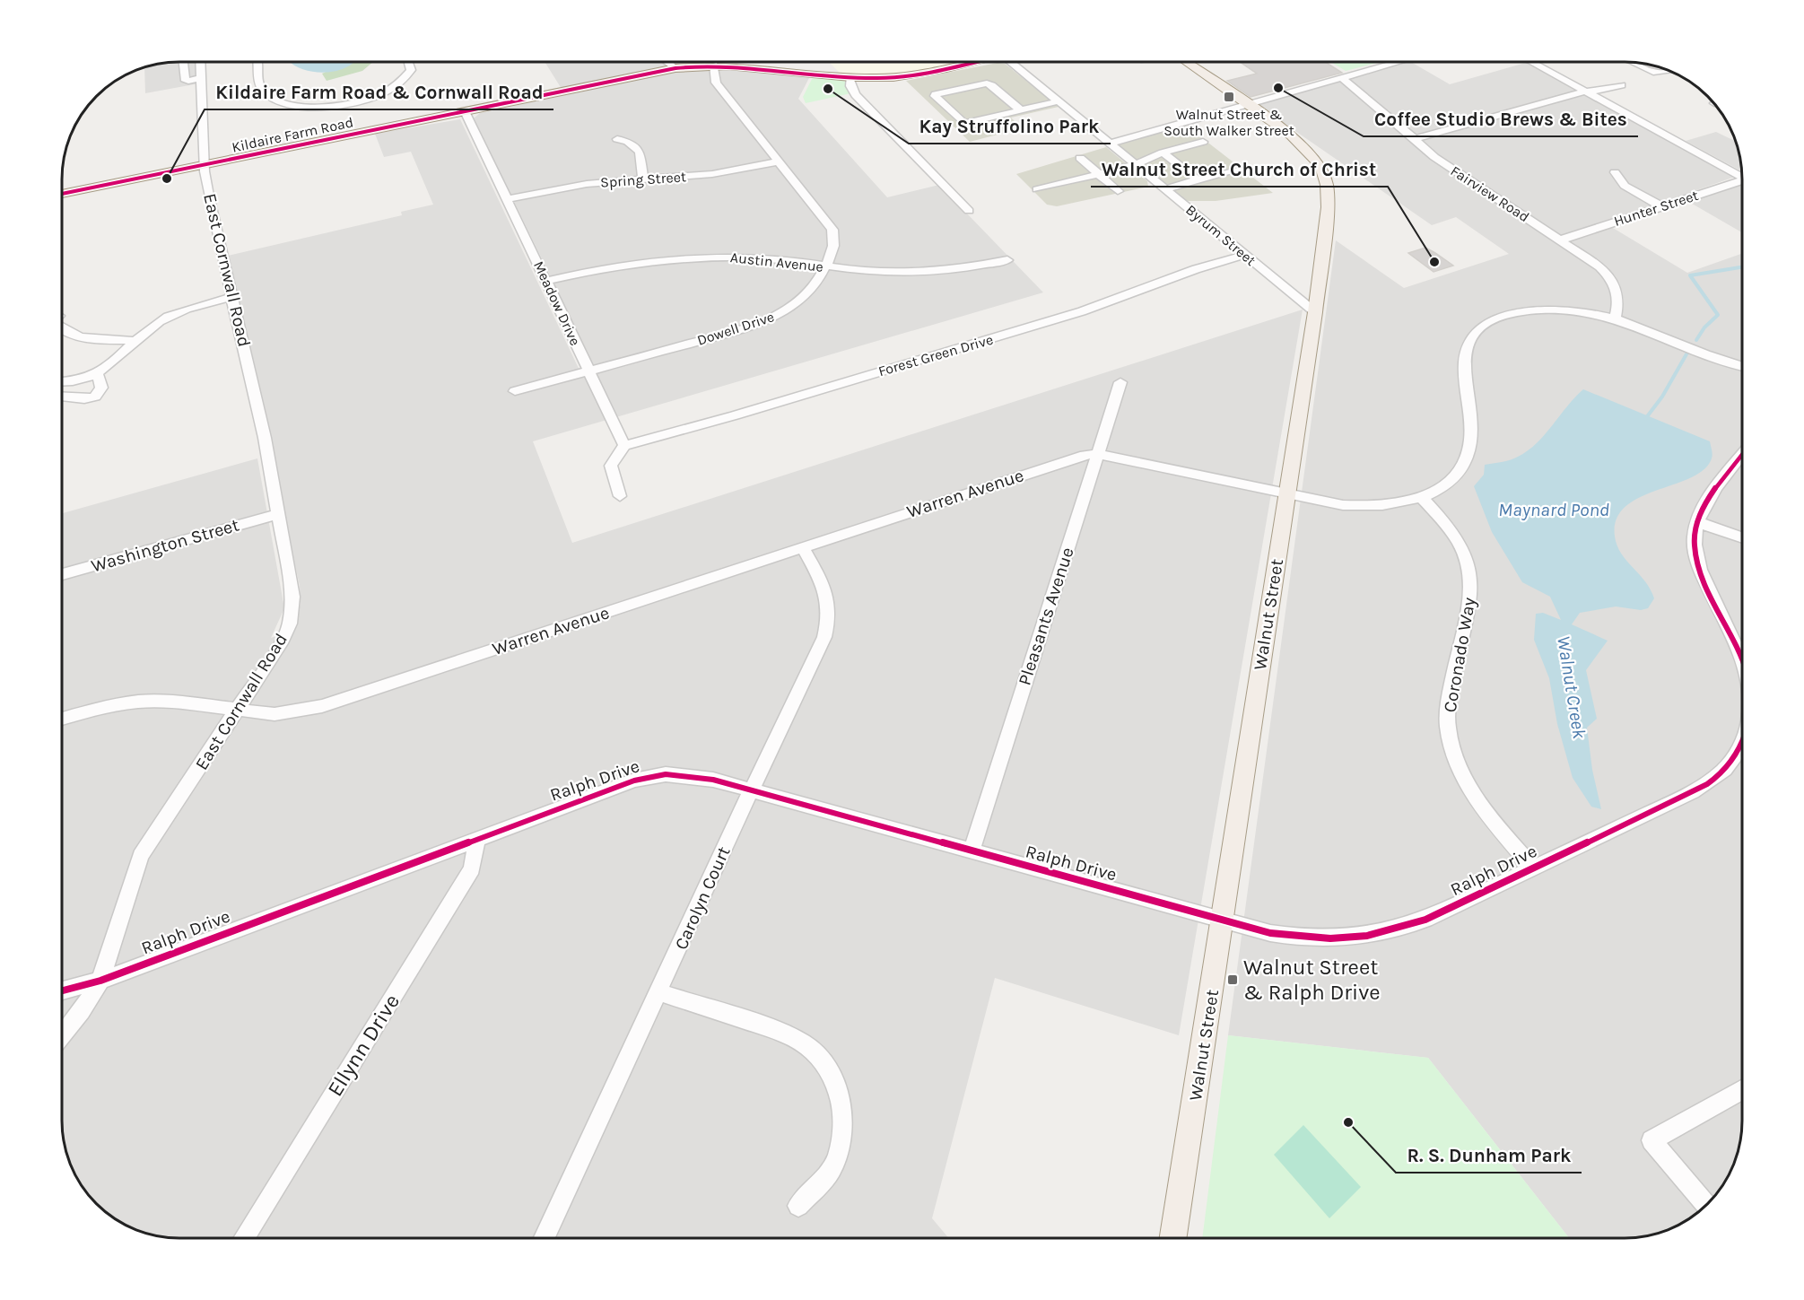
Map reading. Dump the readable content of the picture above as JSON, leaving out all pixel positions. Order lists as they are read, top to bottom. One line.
{"streets":{"main road":["Kildaire Farm Road","Walnut Street"],"street":["Spring Street","Fairview Road","Hunter Street","Byrum Street","Austin Avenue","East Cornwall Road","Meadow Drive","Dowell Drive","Forest Green Drive","Warren Avenue","Washington Street","Pleasants Avenue","Coronado Way","Ralph Drive","Carolyn Court","Ellynn Drive"]},"crossings":[["Kildaire Farm Road","East Cornwall Road"],["Kildaire Farm Road","Meadow Drive"],["Kildaire Farm Road","Dowell Drive"],["Spring Street","Meadow Drive"],["Spring Street","Dowell Drive"],["Fairview Road","Hunter Street"],["Fairview Road","Warren Avenue"],["Byrum Street","Forest Green Drive"],["Byrum Street","Walnut Street"],["Austin Avenue","Meadow Drive"],["Austin Avenue","Dowell Drive"],["East Cornwall Road","Warren Avenue"],["East Cornwall Road","Washington Street"],["East Cornwall Road","Ralph Drive"],["Meadow Drive","Dowell Drive"],["Meadow Drive","Forest Green Drive"],["Warren Avenue","Walnut Street"],["Warren Avenue","Pleasants Avenue"],["Warren Avenue","Coronado Way"],["Warren Avenue","Carolyn Court"],["Walnut Street","Ralph Drive"],["Pleasants Avenue","Ralph Drive"],["Coronado Way","Ralph Drive"],["Ralph Drive","Carolyn Court"],["Ralph Drive","Ellynn Drive"]],"water":["Maynard Pond","Walnut Creek"],"places":{"other":["Coffee Studio Brews & Bites","Kay Struffolino Park","Kildaire Farm Road & Cornwall Road","Walnut Street Church of Christ","R. S. Dunham Park"],"transit":["Walnut Street & South Walker Street","Walnut Street & Ralph Drive"]}}
